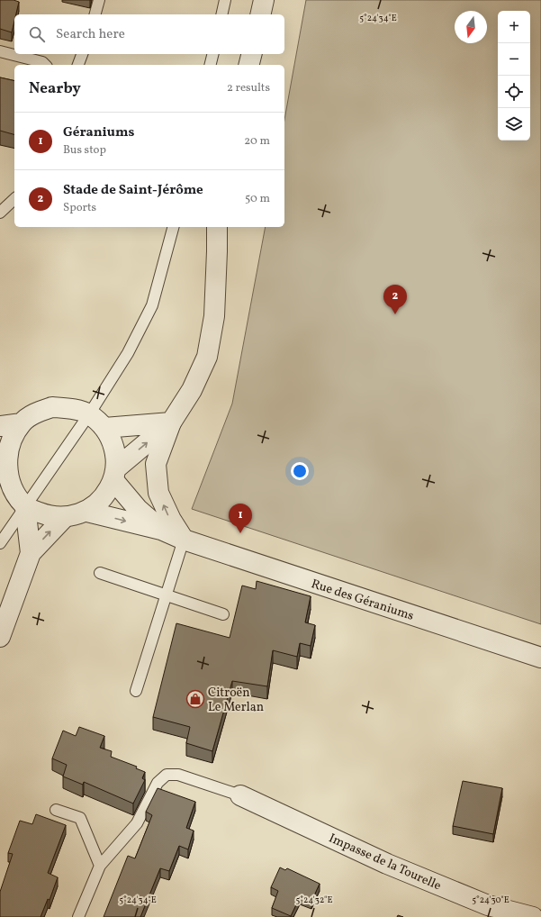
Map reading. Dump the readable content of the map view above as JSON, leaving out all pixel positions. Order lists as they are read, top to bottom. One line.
{"streets":{"street":["Rue des Géraniums","Impasse de la Tourelle"]},"places":{"shop":["Citroën Le Merlan"]},"north":"bottom","page":{"map_buttons":["+","−"],"search":"Search here","heading":["Nearby","2 results"],"list":[{"mark":"1","name":"Géraniums","note":"Bus stop","value":"20 m"},{"mark":"2","name":"Stade de Saint-Jérôme","note":"Sports","value":"50 m"}],"pins":["2","1"]},"coordinates":["5°24'34\"E","5°24'32\"E","5°24'30\"E"]}
